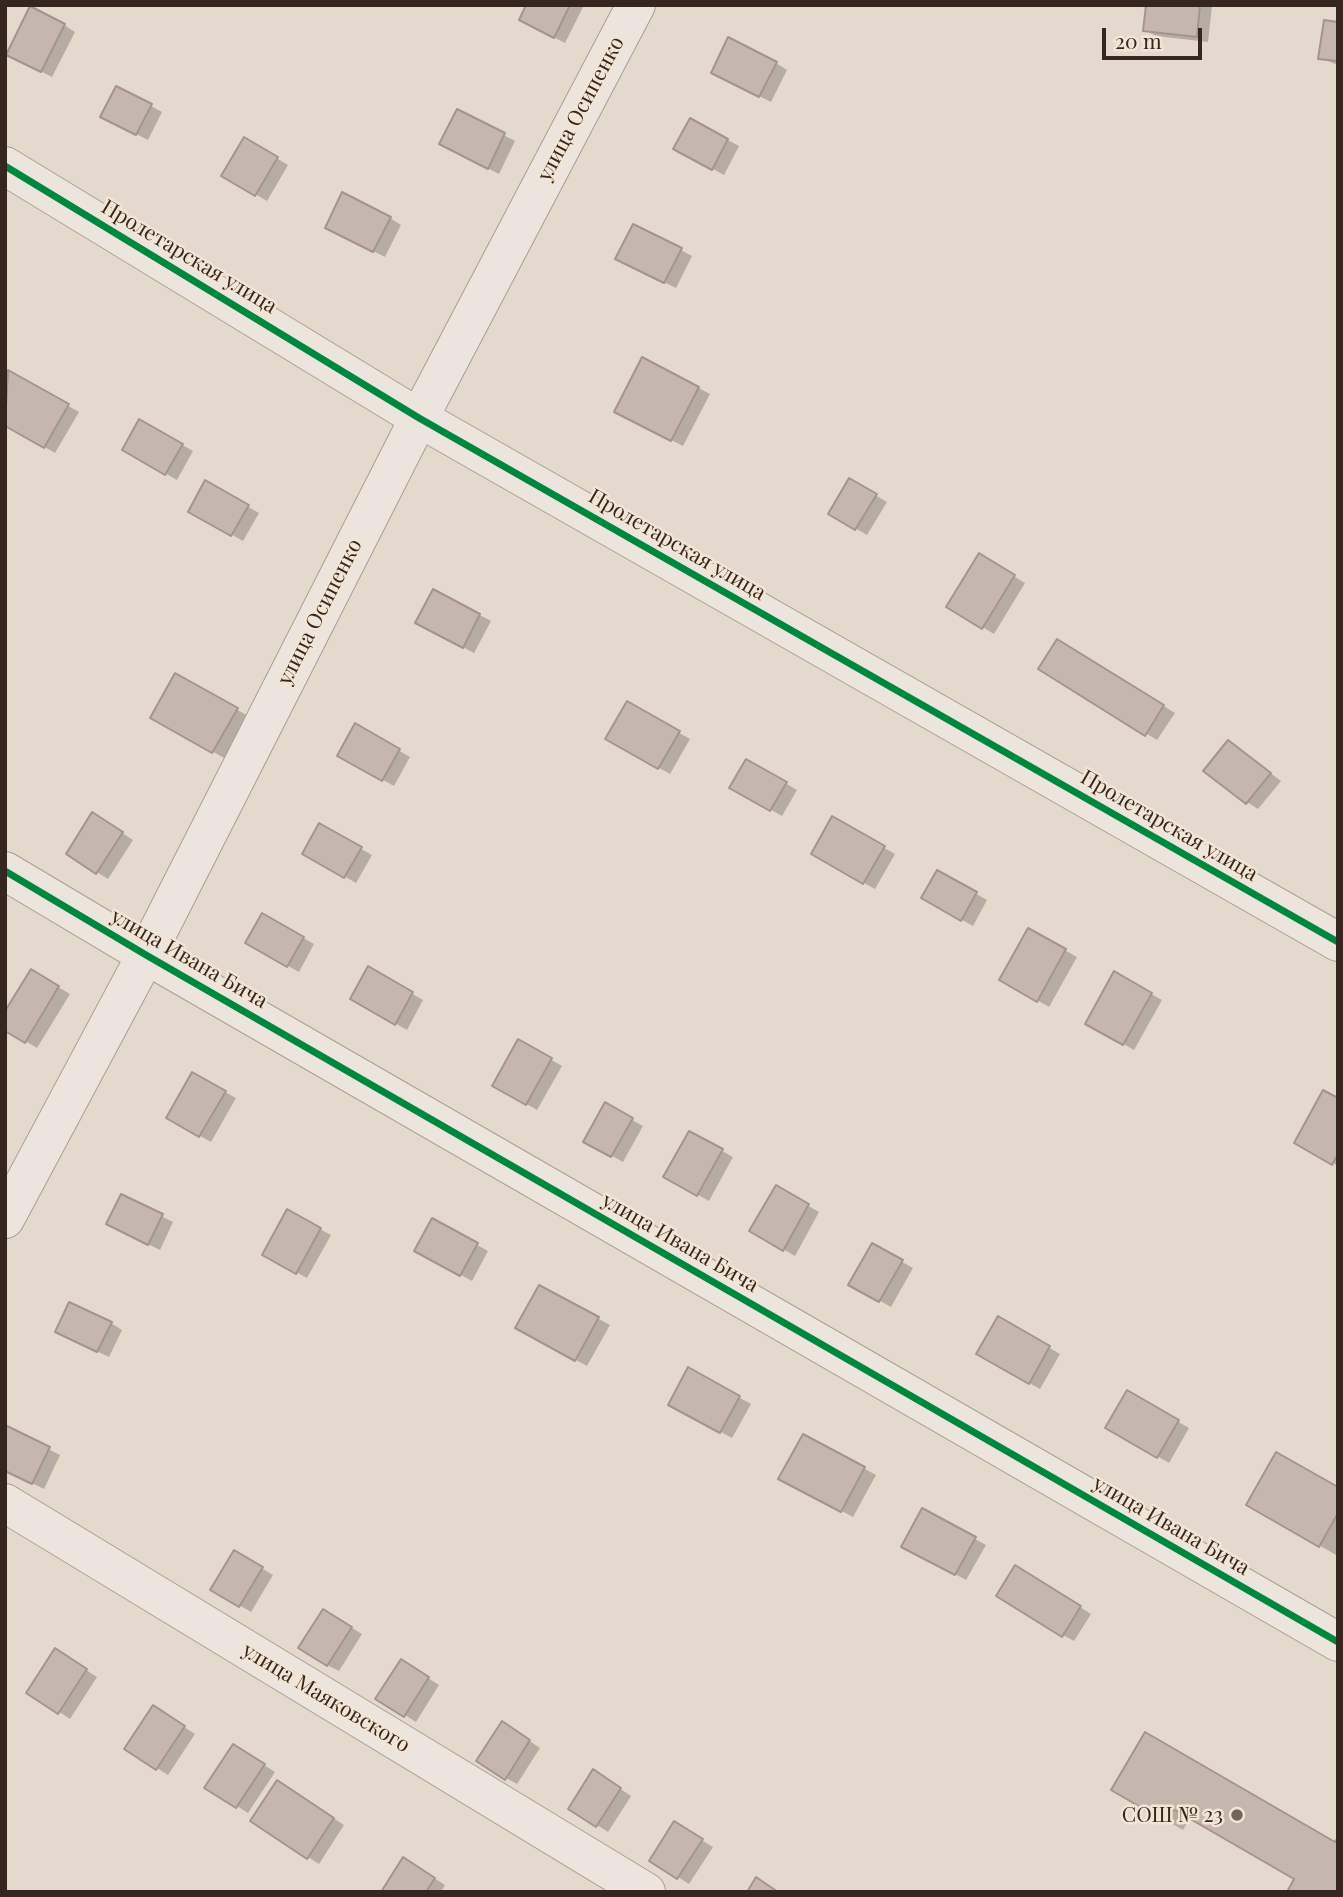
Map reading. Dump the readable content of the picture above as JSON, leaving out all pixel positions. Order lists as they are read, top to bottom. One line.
{"streets":{"street":["улица Осипенко","Пролетарская улица","улица Ивана Бича","улица Маяковского"]},"crossings":[["улица Осипенко","Пролетарская улица"],["улица Осипенко","улица Ивана Бича"]],"places":["СОШ № 23"],"scale_bar":"20 m"}
